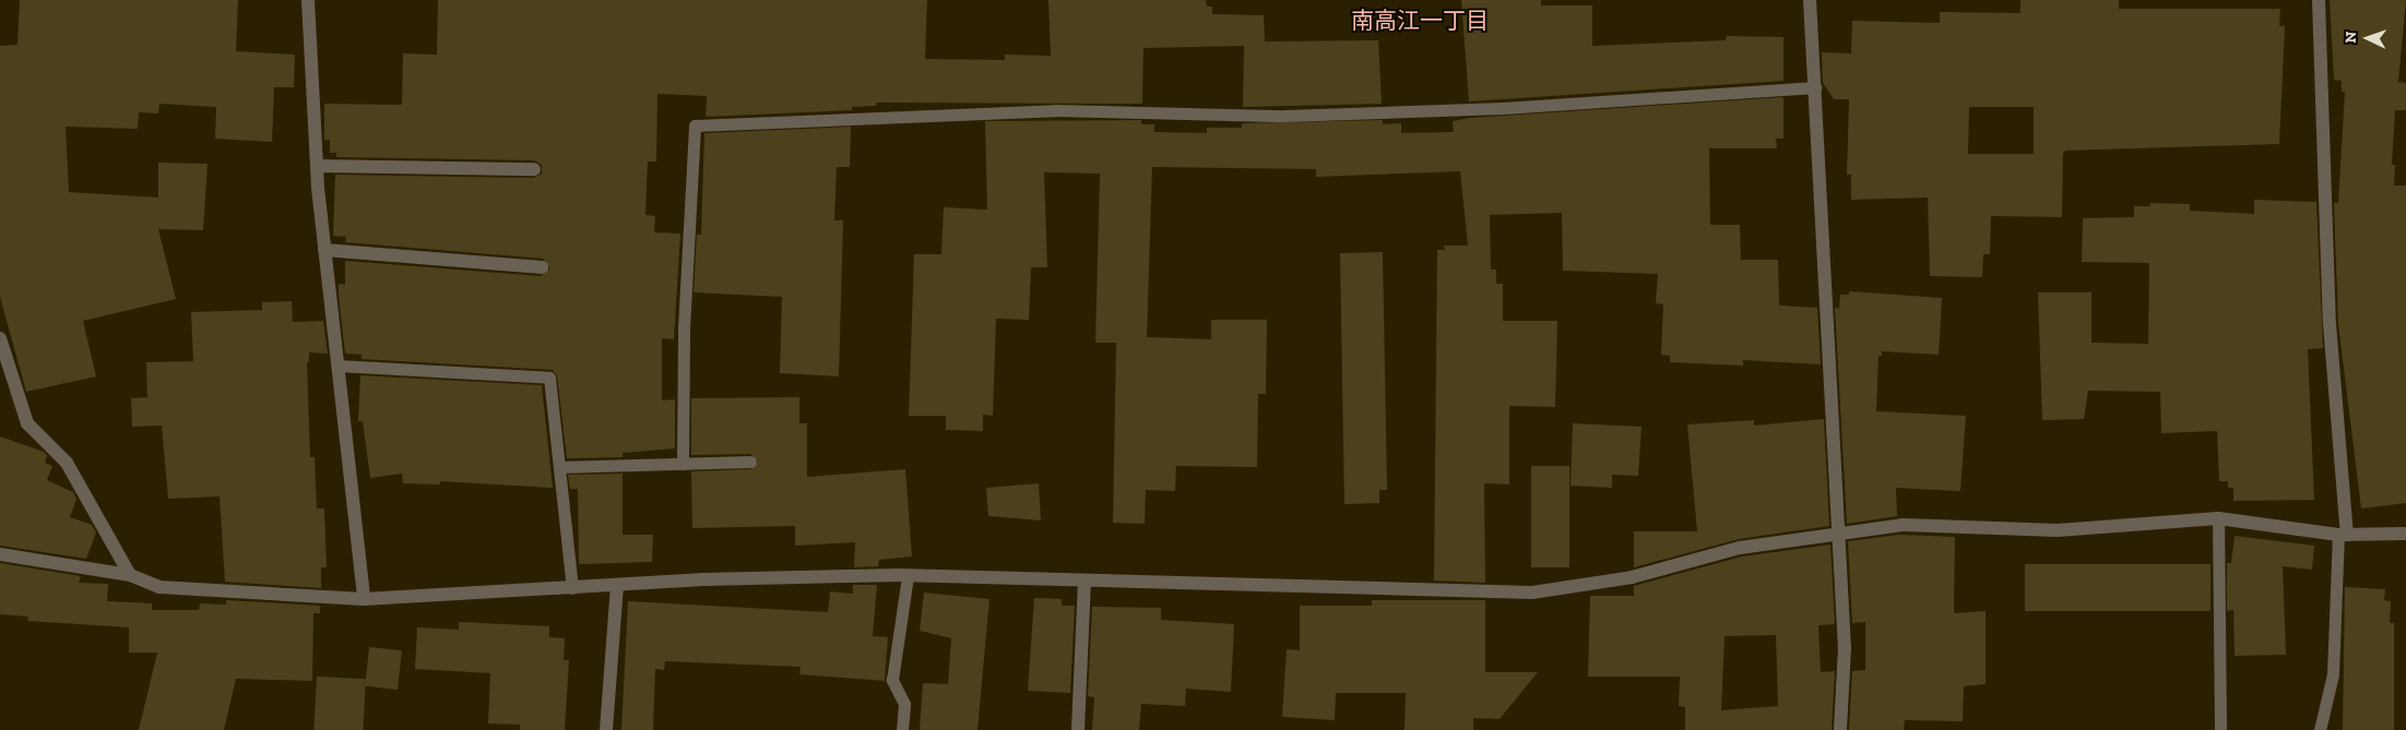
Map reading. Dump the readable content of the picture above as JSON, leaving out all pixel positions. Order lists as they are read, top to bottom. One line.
{"districts":["南高江一丁目"],"north":"left"}
